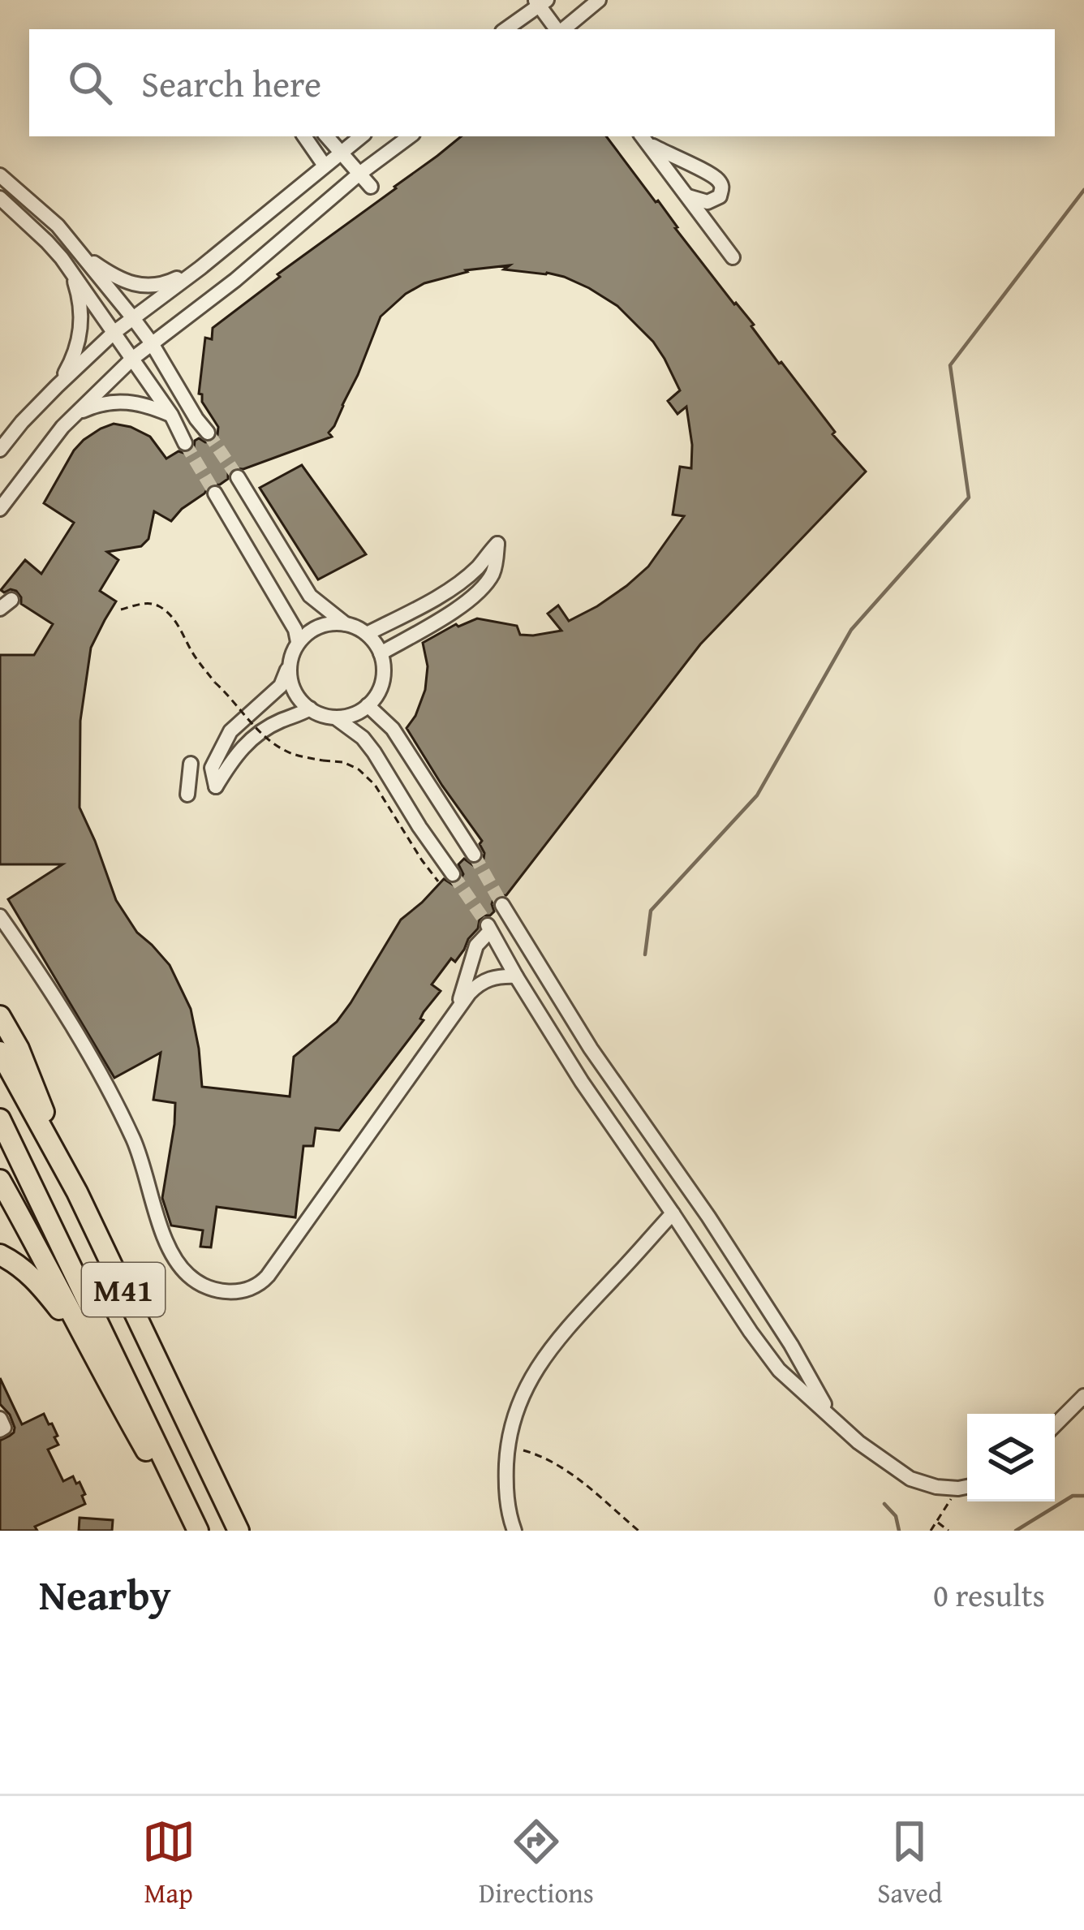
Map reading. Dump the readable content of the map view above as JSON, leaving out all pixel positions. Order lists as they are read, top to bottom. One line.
{"streets":{"highway":["M41"]},"page":{"search":"Search here","heading":["Nearby","0 results"],"nav":["Map","Directions","Saved"]}}
